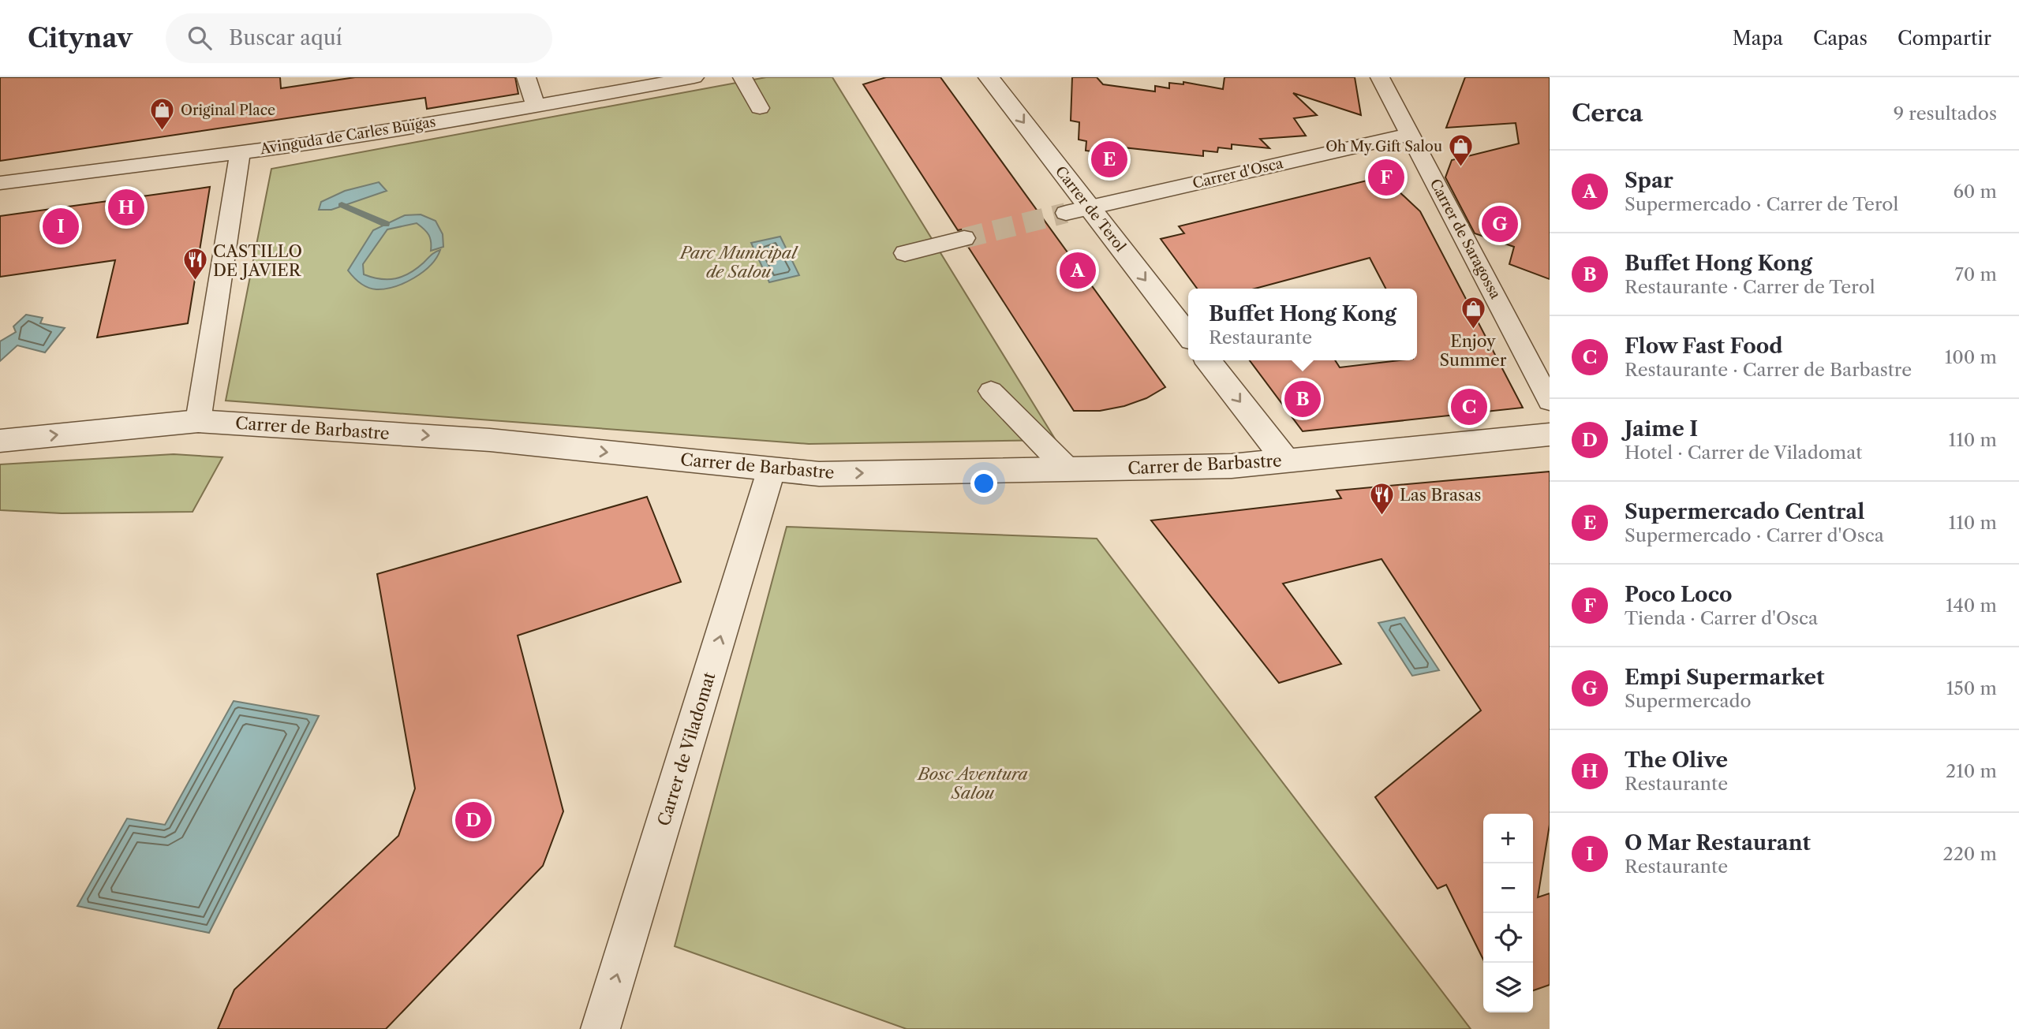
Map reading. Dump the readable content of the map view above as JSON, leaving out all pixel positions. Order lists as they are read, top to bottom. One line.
{"streets":{"street":["Avinguda de Carles Buïgas","Carrer d'Osca","Carrer de Terol","Carrer de Saragossa","Carrer de Barbastre","Carrer de Viladomat"]},"crossings":[["Carrer d'Osca","Carrer de Terol"],["Carrer d'Osca","Carrer de Saragossa"],["Carrer de Barbastre","Carrer de Viladomat"]],"one_way":["Carrer de Terol","Carrer de Barbastre","Carrer de Viladomat"],"parks":["Parc Municipal de Salou","Bosc Aventura Salou"],"places":{"shop":["Original Place","Oh My Gift Salou","Enjoy Summer"],"restaurant":["CASTILLO DE JAVIER","Las Brasas"]},"page":{"header":"Citynav","search":"Buscar aquí","nav":["Mapa","Capas","Compartir"],"heading":["Cerca","9 resultados"],"pins":["E","F","H","G","I","A","B","C","D"],"list":[{"mark":"A","name":"Spar","note":"Supermercado · Carrer de Terol","value":"60 m"},{"mark":"B","name":"Buffet Hong Kong","note":"Restaurante · Carrer de Terol","value":"70 m"},{"mark":"C","name":"Flow Fast Food","note":"Restaurante · Carrer de Barbastre","value":"100 m"},{"mark":"D","name":"Jaime I","note":"Hotel · Carrer de Viladomat","value":"110 m"},{"mark":"E","name":"Supermercado Central","note":"Supermercado · Carrer d'Osca","value":"110 m"},{"mark":"F","name":"Poco Loco","note":"Tienda · Carrer d'Osca","value":"140 m"},{"mark":"G","name":"Empi Supermarket","note":"Supermercado","value":"150 m"},{"mark":"H","name":"The Olive","note":"Restaurante","value":"210 m"},{"mark":"I","name":"O Mar Restaurant","note":"Restaurante","value":"220 m"}],"popup":["Buffet Hong Kong","Restaurante"],"map_buttons":["+","−"]}}
